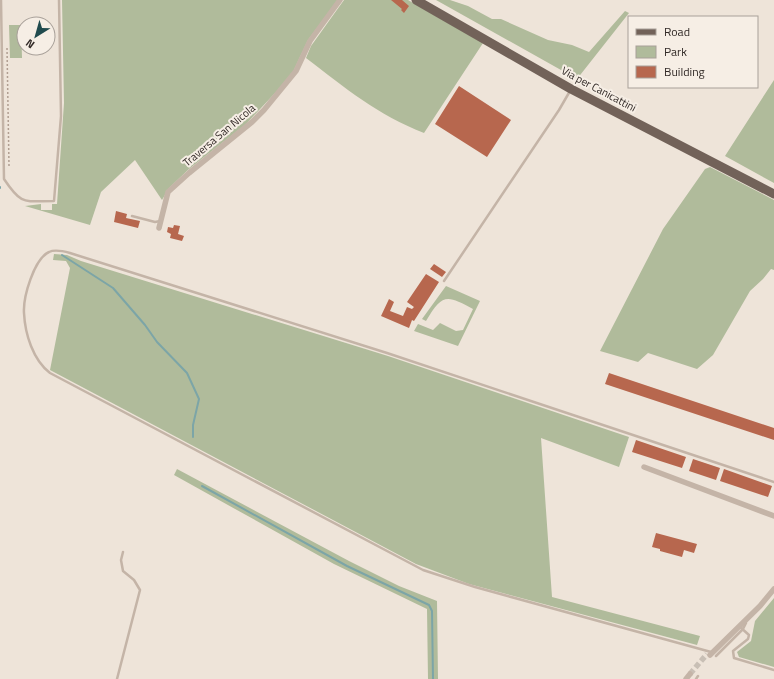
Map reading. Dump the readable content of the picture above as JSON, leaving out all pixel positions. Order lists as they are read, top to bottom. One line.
{"streets":{"main road":["Via per Canicattini"],"street":["Traversa San Nicola"]},"legend":["Road","Park","Building"],"north":"bottom left"}
